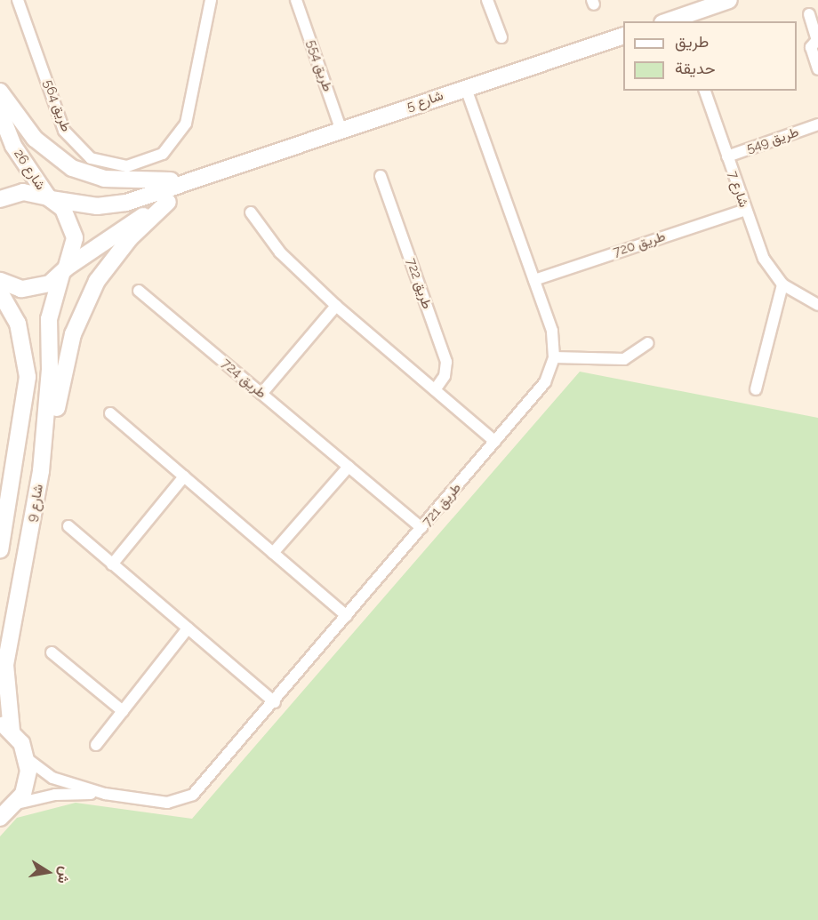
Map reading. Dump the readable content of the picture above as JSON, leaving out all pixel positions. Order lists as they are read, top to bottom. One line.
{"streets":{"main road":["شارع 5","شارع 26","شارع 9"],"street":["طريق 554","طريق 564","طريق 549","شارع 7","طريق 720","طريق 722","طريق 724","طريق 721"]},"crossings":[["طريق 554","شارع 5"],["شارع 5","شارع 26"],["شارع 5","شارع 9"],["شارع 5","طريق 721"],["طريق 549","شارع 7"],["شارع 26","شارع 9"],["شارع 7","طريق 720"],["طريق 720","طريق 721"],["طريق 724","طريق 721"]],"legend":["طريق","حديقة"],"north":"right"}
